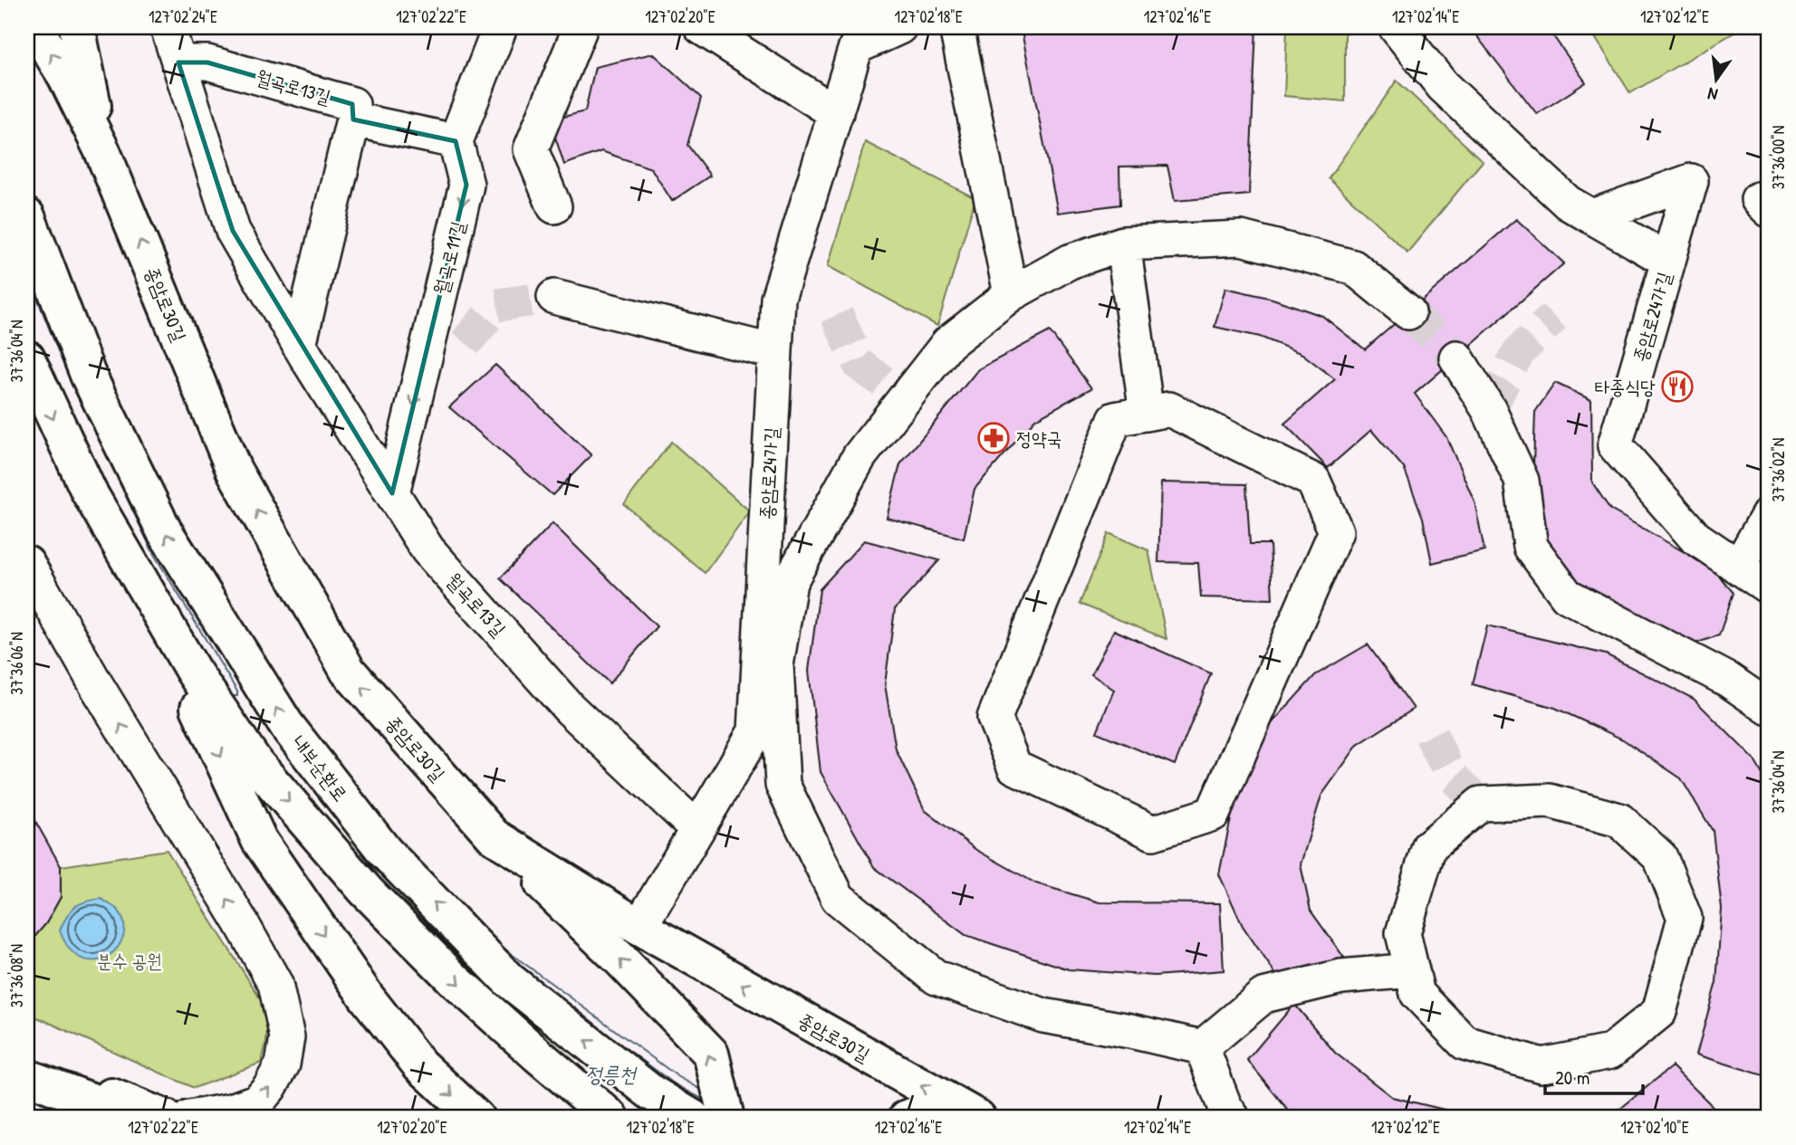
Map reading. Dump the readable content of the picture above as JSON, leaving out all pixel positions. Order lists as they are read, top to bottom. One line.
{"streets":{"main road":["종암로30길","내부순환로"],"street":["월곡로13길","월곡로11길","종암로24가길"]},"crossings":[["월곡로13길","월곡로11길"],["월곡로13길","종암로24가길"],["종암로30길","종암로24가길"]],"one_way":["월곡로11길"],"water":["정릉천"],"parks":["분수 공원"],"places":{"restaurant":["타종식당"],"pharmacy":["정약국"]},"scale_bar":"20 m","north":"bottom","coordinates":["127°02'24\"E","127°02'22\"E","127°02'20\"E","127°02'18\"E","127°02'16\"E","127°02'14\"E","127°02'12\"E","37°36'00\"N","37°36'04\"N","37°36'02\"N","37°36'06\"N","37°36'08\"N","127°02'10\"E"]}
